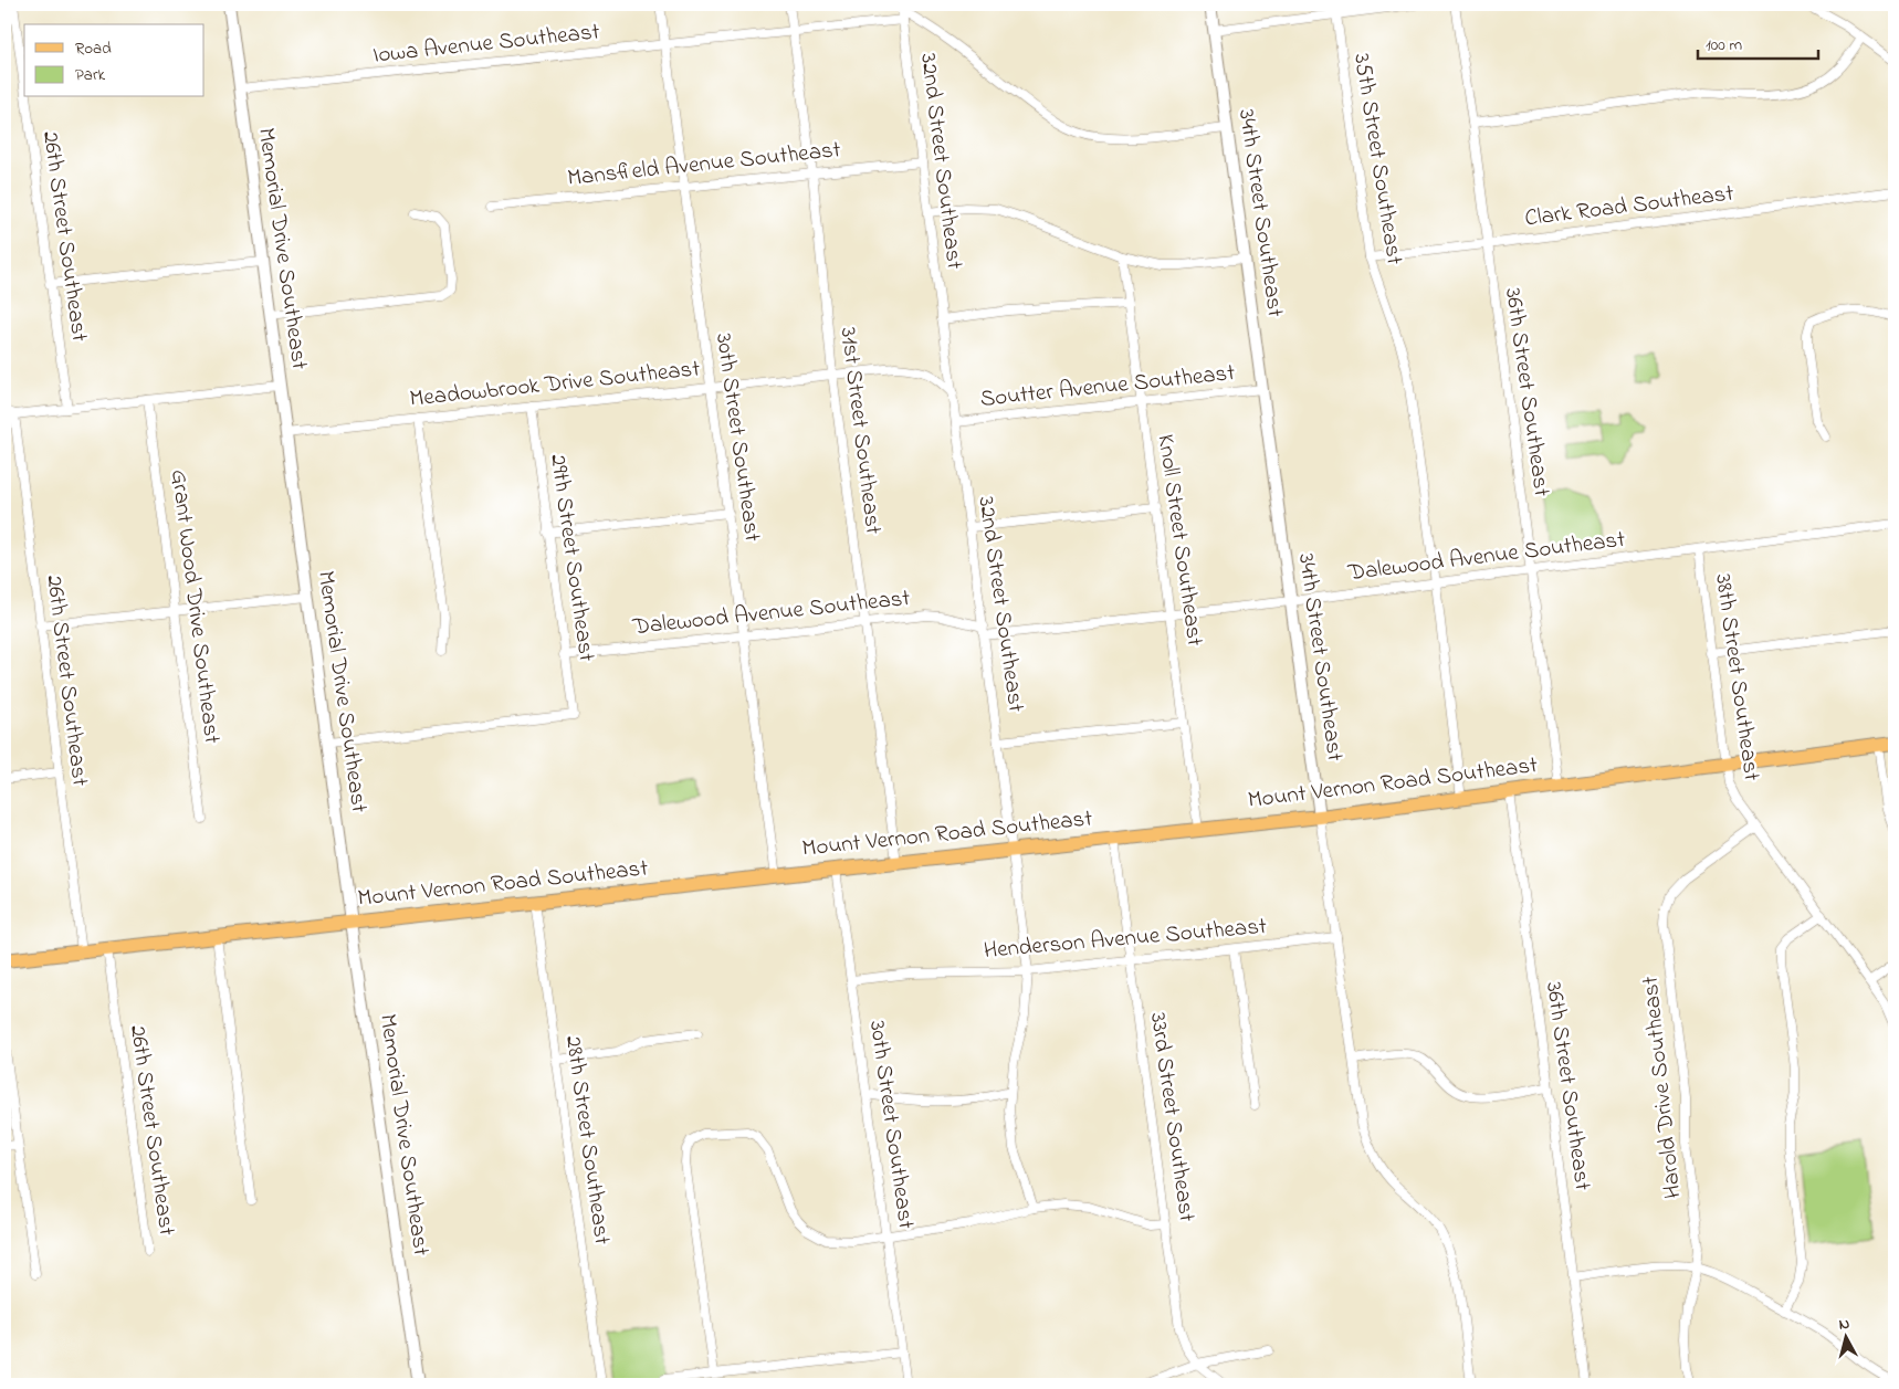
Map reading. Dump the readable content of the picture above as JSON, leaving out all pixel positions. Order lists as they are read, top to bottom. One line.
{"streets":{"main road":["Mount Vernon Road Southeast"],"street":["Iowa Avenue Southeast","35th Street Southeast","32nd Street Southeast","Mansfield Avenue Southeast","Clark Road Southeast","34th Street Southeast","26th Street Southeast","Memorial Drive Southeast","Meadowbrook Drive Southeast","Soutter Avenue Southeast","36th Street Southeast","31st Street Southeast","30th Street Southeast","Knoll Street Southeast","Dalewood Avenue Southeast","29th Street Southeast","Grant Wood Drive Southeast","38th Street Southeast","Henderson Avenue Southeast","Harold Drive Southeast","33rd Street Southeast","28th Street Southeast"]},"crossings":[["Iowa Avenue Southeast","32nd Street Southeast"],["Iowa Avenue Southeast","Memorial Drive Southeast"],["Iowa Avenue Southeast","31st Street Southeast"],["Iowa Avenue Southeast","30th Street Southeast"],["35th Street Southeast","Clark Road Southeast"],["35th Street Southeast","Dalewood Avenue Southeast"],["35th Street Southeast","Mount Vernon Road Southeast"],["32nd Street Southeast","Mansfield Avenue Southeast"],["32nd Street Southeast","Meadowbrook Drive Southeast"],["32nd Street Southeast","Soutter Avenue Southeast"],["32nd Street Southeast","Dalewood Avenue Southeast"],["32nd Street Southeast","Mount Vernon Road Southeast"],["32nd Street Southeast","Henderson Avenue Southeast"],["Mansfield Avenue Southeast","31st Street Southeast"],["Mansfield Avenue Southeast","30th Street Southeast"],["Clark Road Southeast","36th Street Southeast"],["34th Street Southeast","Soutter Avenue Southeast"],["34th Street Southeast","Dalewood Avenue Southeast"],["34th Street Southeast","Mount Vernon Road Southeast"],["34th Street Southeast","Henderson Avenue Southeast"],["26th Street Southeast","Mount Vernon Road Southeast"],["Memorial Drive Southeast","Meadowbrook Drive Southeast"],["Memorial Drive Southeast","29th Street Southeast"],["Memorial Drive Southeast","Mount Vernon Road Southeast"],["Meadowbrook Drive Southeast","31st Street Southeast"],["Meadowbrook Drive Southeast","30th Street Southeast"],["Meadowbrook Drive Southeast","29th Street Southeast"],["Soutter Avenue Southeast","Knoll Street Southeast"],["36th Street Southeast","Dalewood Avenue Southeast"],["36th Street Southeast","Mount Vernon Road Southeast"],["31st Street Southeast","Dalewood Avenue Southeast"],["31st Street Southeast","Mount Vernon Road Southeast"],["30th Street Southeast","Dalewood Avenue Southeast"],["30th Street Southeast","Mount Vernon Road Southeast"],["30th Street Southeast","Henderson Avenue Southeast"],["Knoll Street Southeast","Dalewood Avenue Southeast"],["Knoll Street Southeast","Mount Vernon Road Southeast"],["Dalewood Avenue Southeast","29th Street Southeast"],["Dalewood Avenue Southeast","38th Street Southeast"],["38th Street Southeast","Mount Vernon Road Southeast"],["38th Street Southeast","Harold Drive Southeast"],["Mount Vernon Road Southeast","33rd Street Southeast"],["Mount Vernon Road Southeast","28th Street Southeast"],["Henderson Avenue Southeast","33rd Street Southeast"]],"legend":["Road","Park"],"scale_bar":"100 m","north":"top"}
